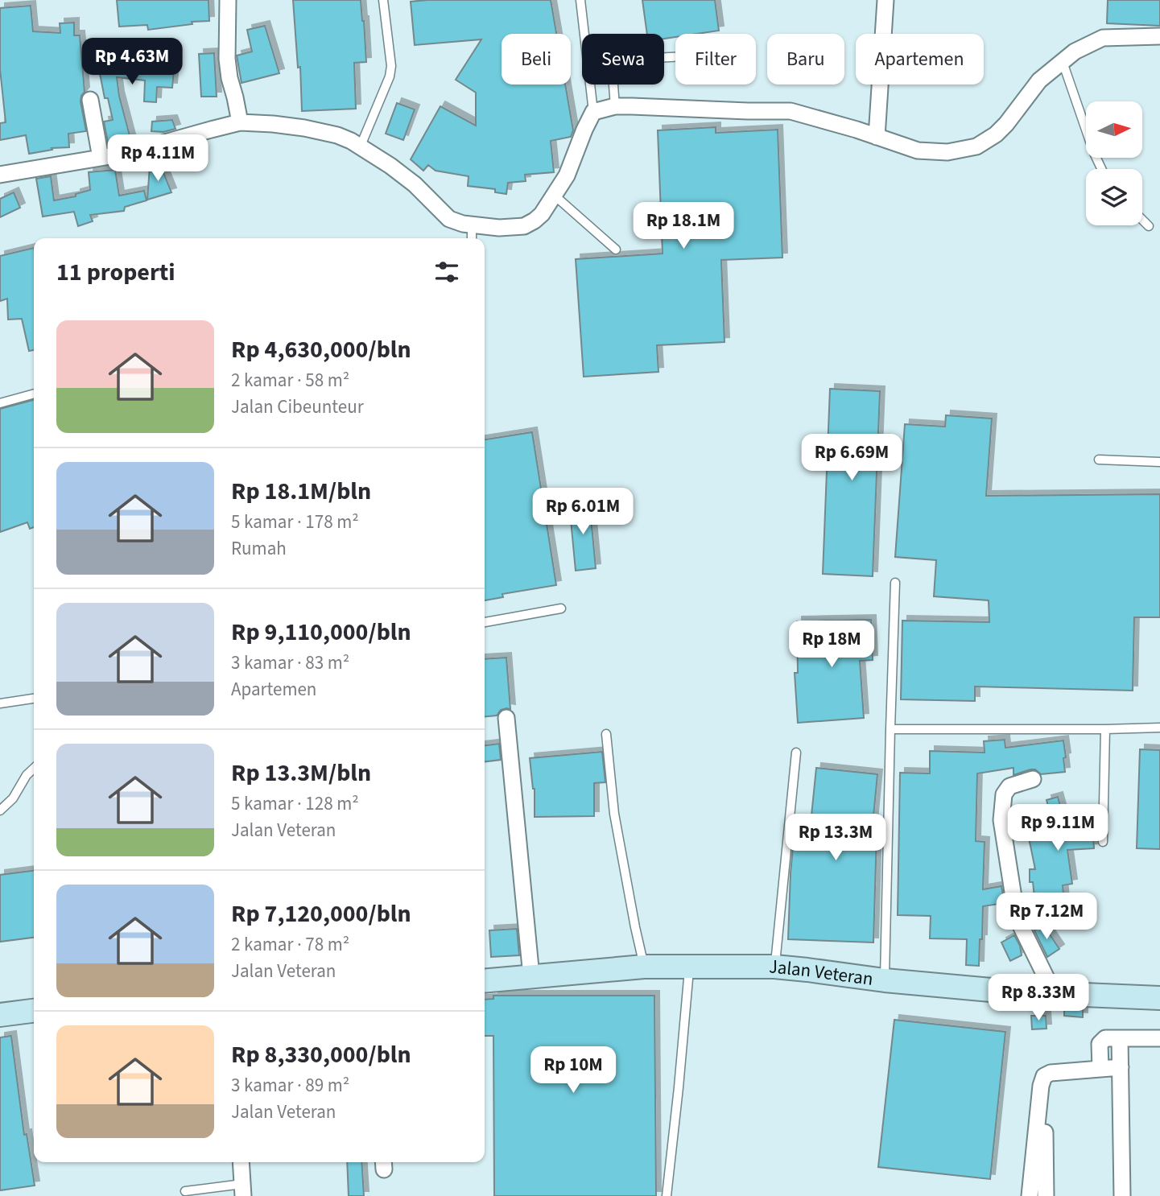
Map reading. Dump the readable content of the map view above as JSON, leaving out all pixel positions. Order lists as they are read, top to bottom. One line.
{"streets":{"main road":["Jalan Veteran"]},"north":"right","page":{"chip":["Beli","Sewa","Filter","Baru","Apartemen"],"price":["Rp 4.63M","Rp 4.11M","Rp 18.1M","Rp 6.69M","Rp 6.01M","Rp 18M","Rp 9.11M","Rp 13.3M","Rp 7.12M","Rp 8.33M","Rp 10M"],"heading":"11 properti","list":[{"name":"Rp 4,630,000/bln","note":"2 kamar · 58 m² · Jalan Cibeunteur"},{"name":"Rp 18.1M/bln","note":"5 kamar · 178 m² · Rumah"},{"name":"Rp 9,110,000/bln","note":"3 kamar · 83 m² · Apartemen"},{"name":"Rp 13.3M/bln","note":"5 kamar · 128 m² · Jalan Veteran"},{"name":"Rp 7,120,000/bln","note":"2 kamar · 78 m² · Jalan Veteran"},{"name":"Rp 8,330,000/bln","note":"3 kamar · 89 m² · Jalan Veteran"}]}}
